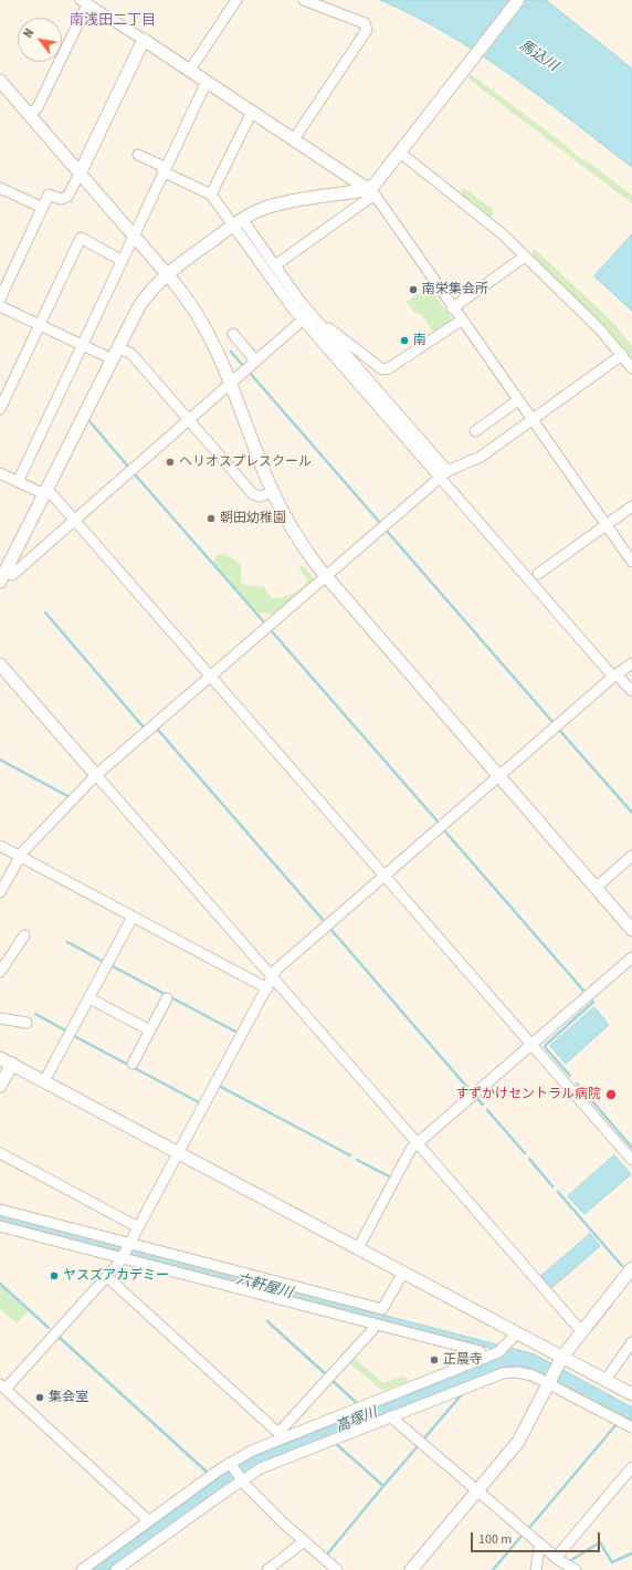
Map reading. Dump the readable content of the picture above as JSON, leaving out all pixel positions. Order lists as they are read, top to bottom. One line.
{"districts":["南浅田二丁目"],"water":["馬込川","六軒屋川","高塚川"],"places":["南栄集会所","南","ヘリオスプレスクール","朝田幼稚園","すずかけセントラル病院","ヤスズアカデミー","正晨寺","集会室"],"scale_bar":"100 m","north":"top left"}
